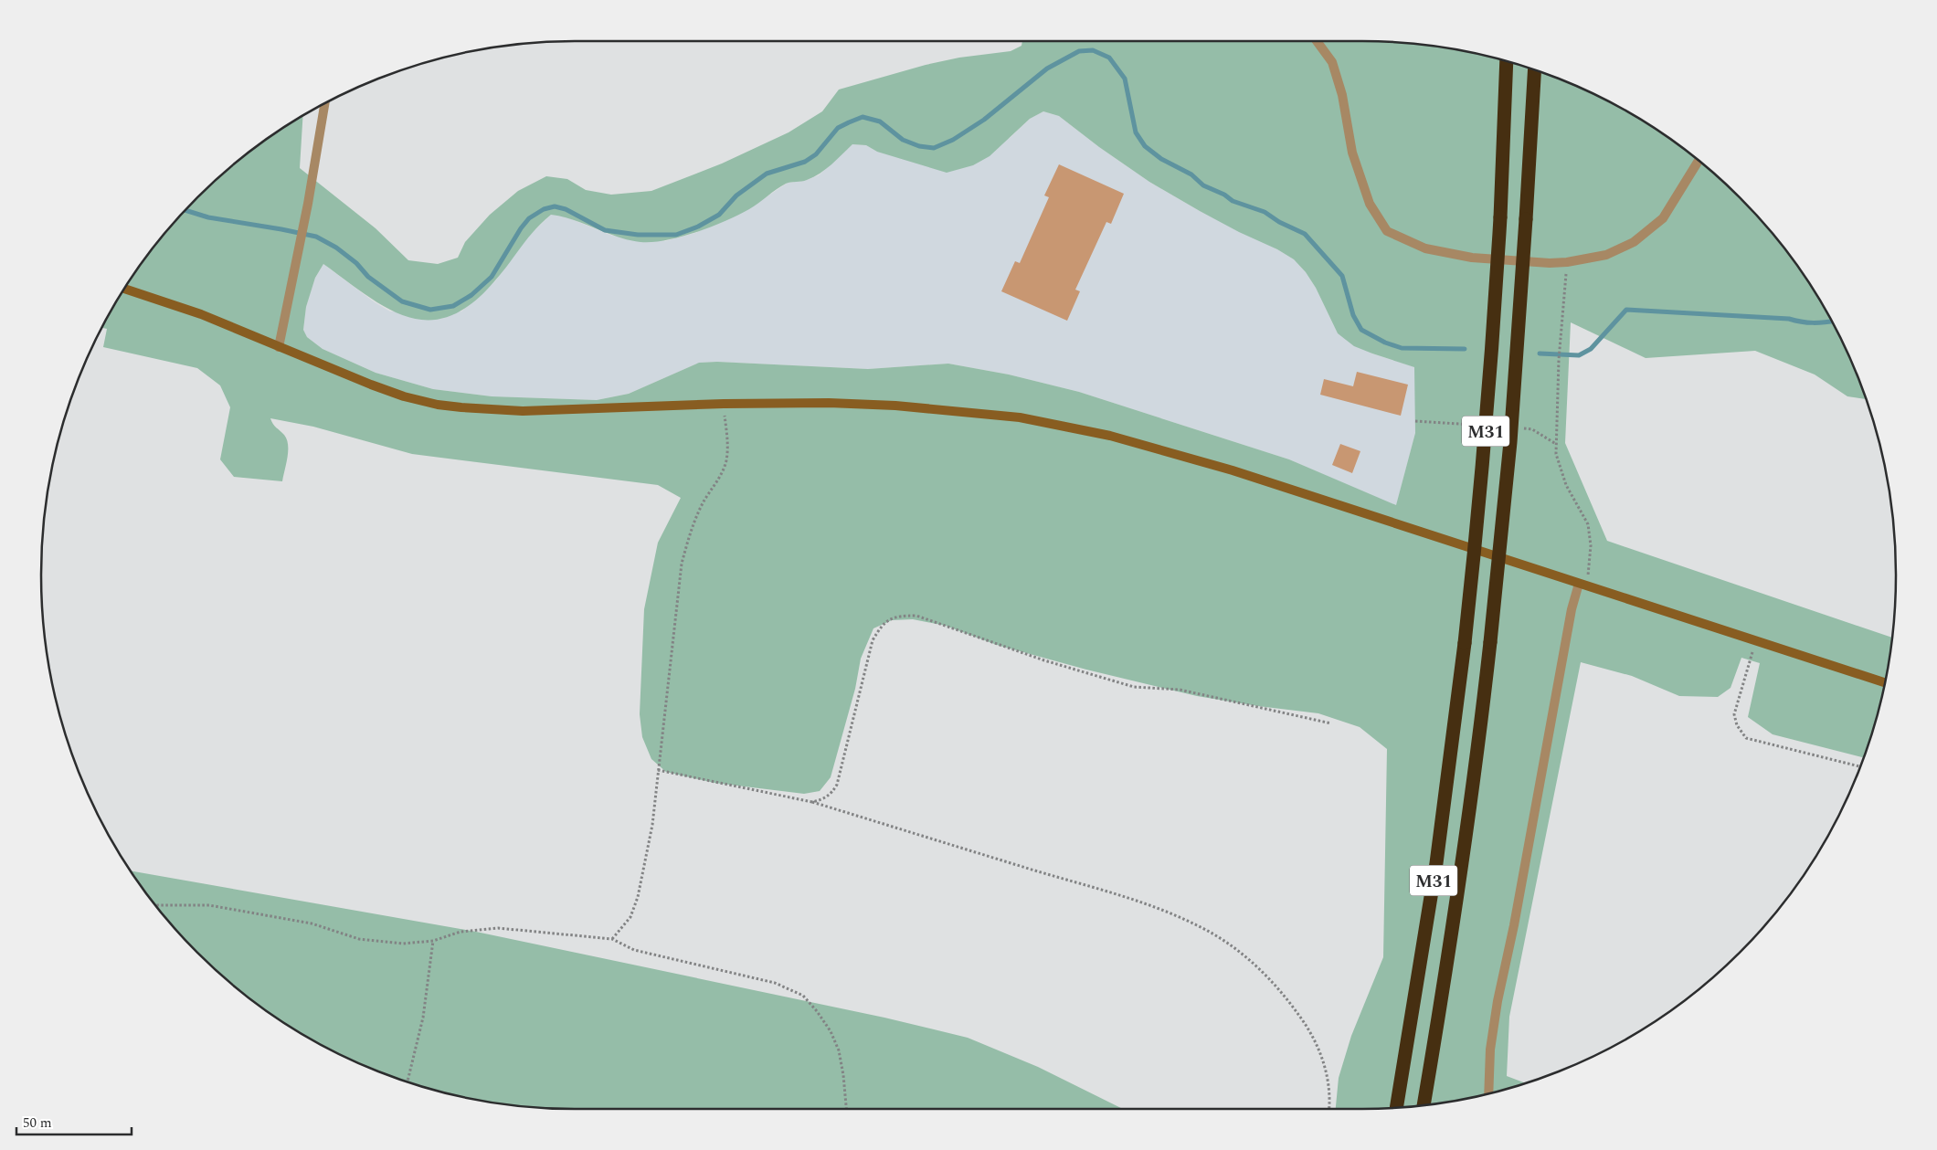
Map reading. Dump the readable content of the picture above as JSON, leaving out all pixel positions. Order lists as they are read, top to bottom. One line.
{"streets":{"highway":["M31"]},"scale_bar":"50 m"}
